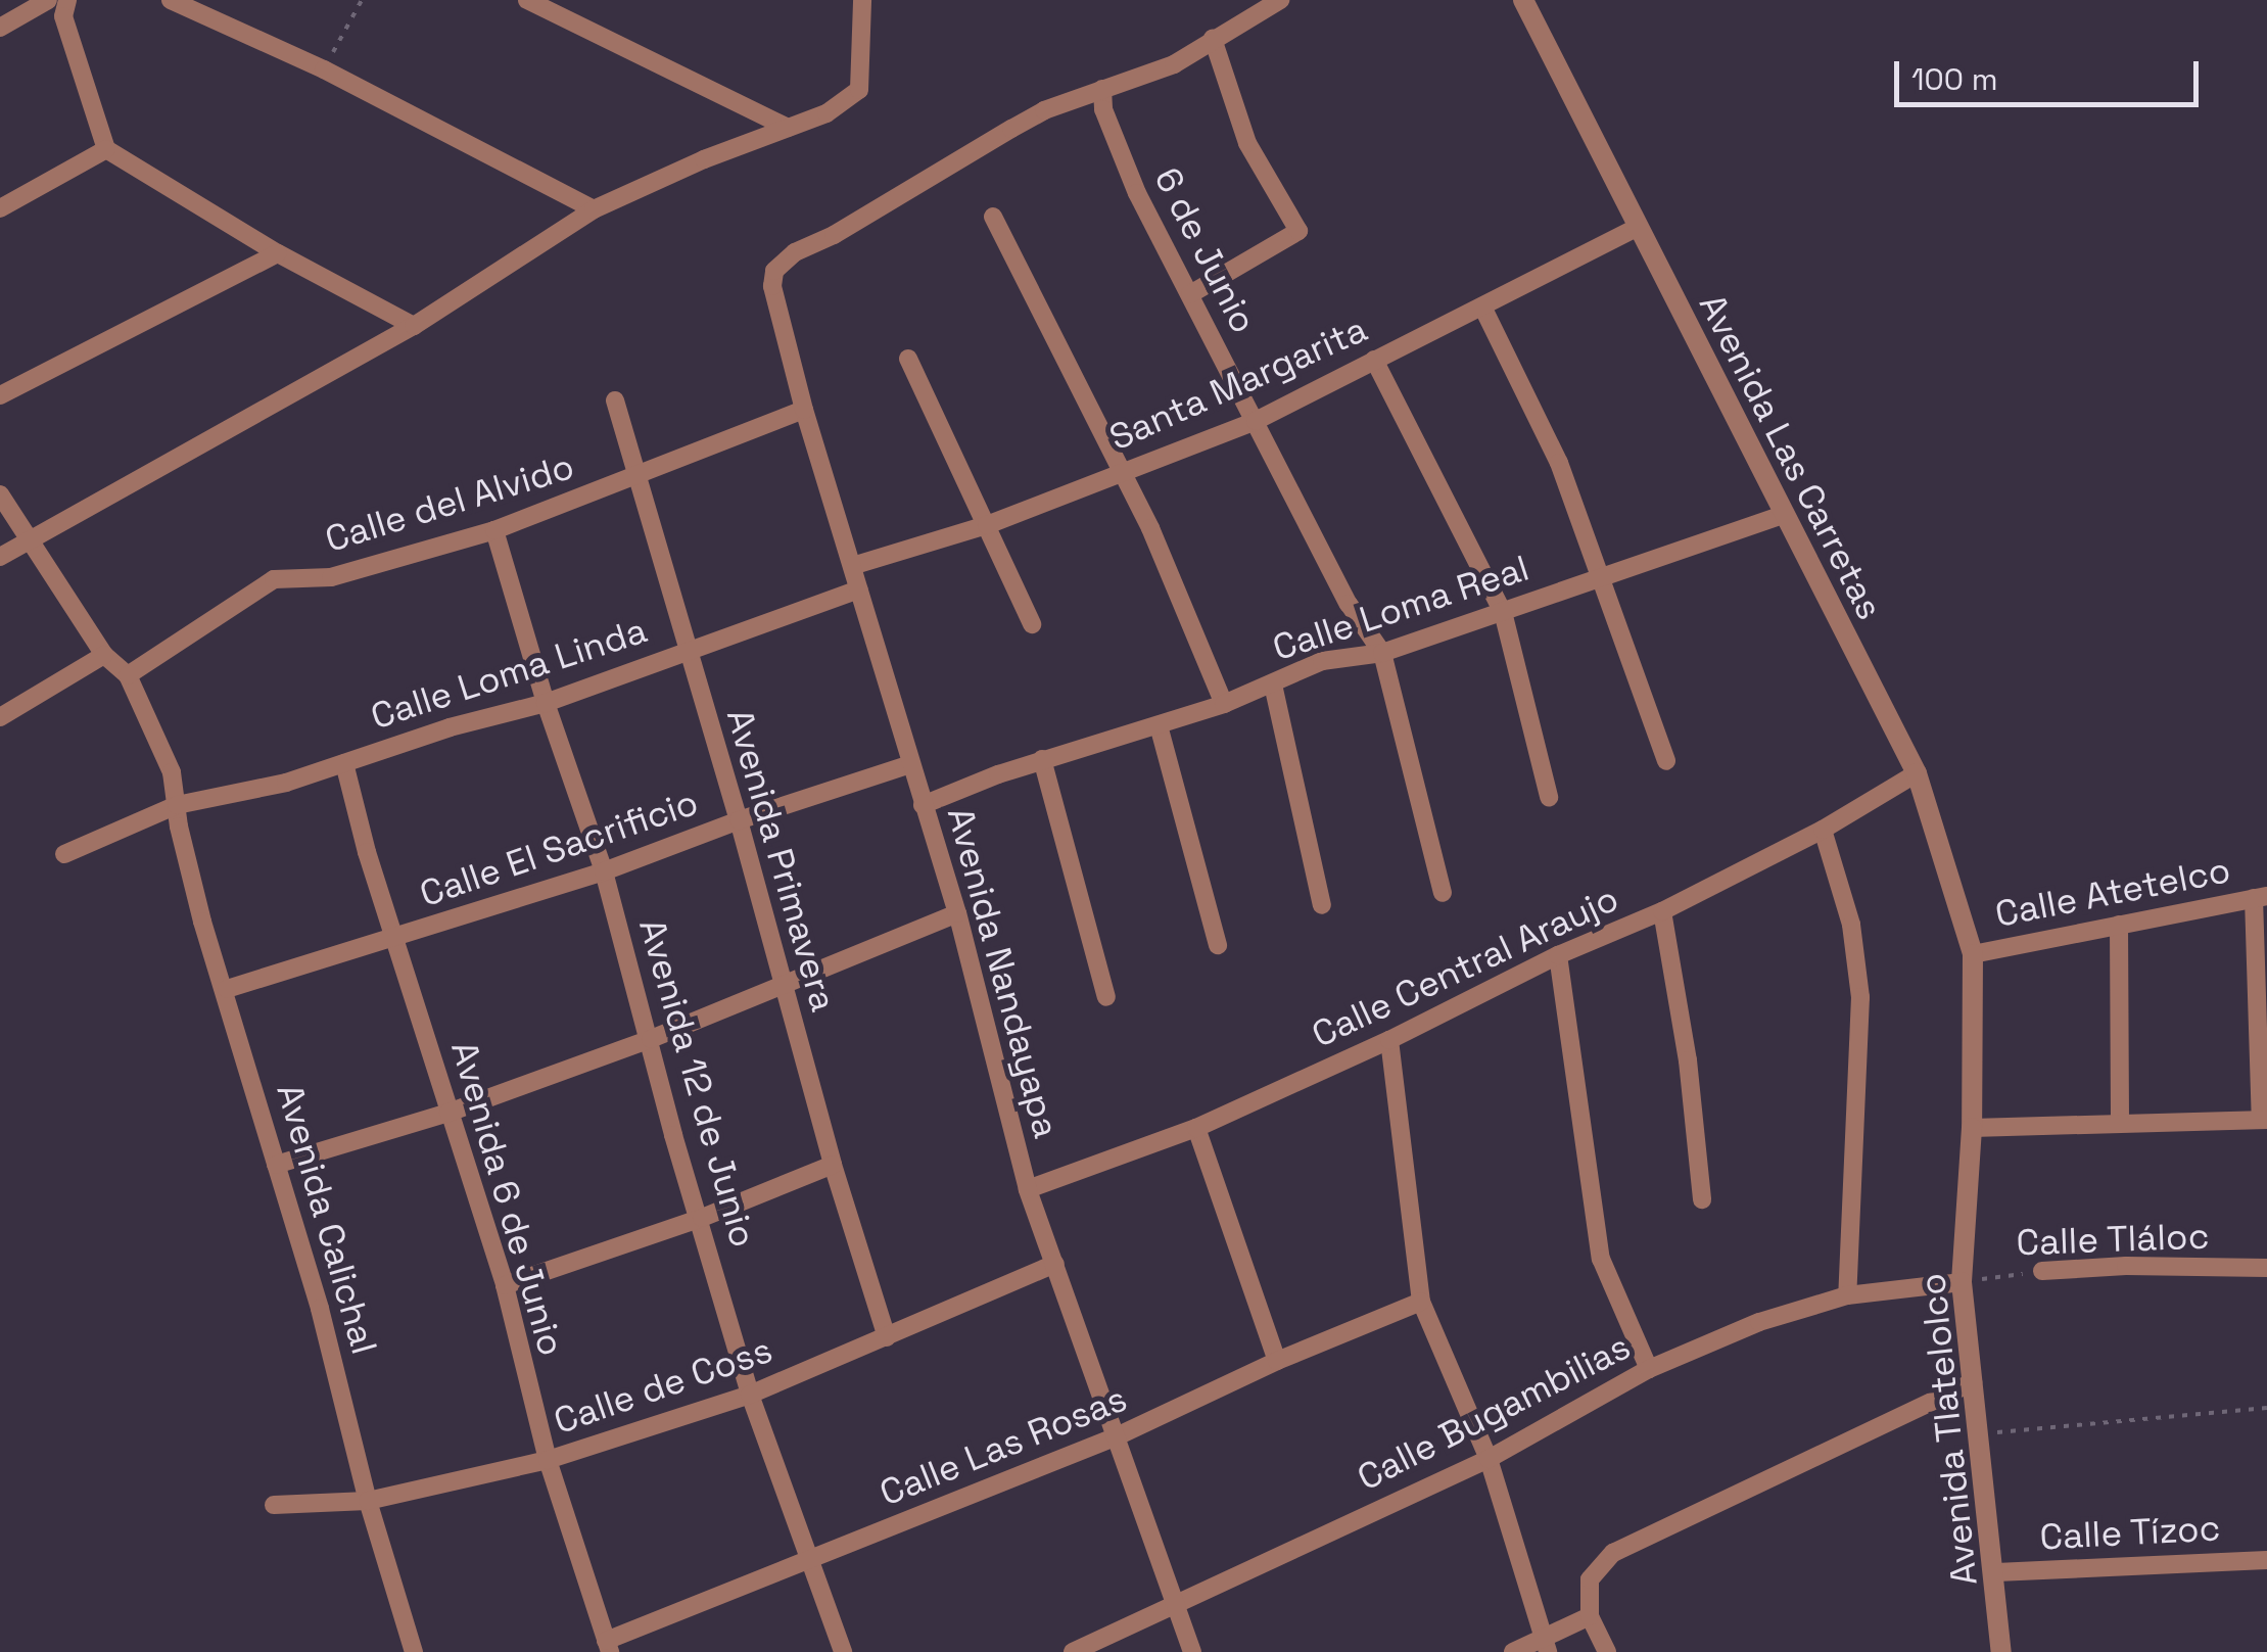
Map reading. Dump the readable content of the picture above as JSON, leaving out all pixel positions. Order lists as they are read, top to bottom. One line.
{"streets":{"street":["6 de Junio","Santa Margarita","Avenida Las Carretas","Calle del Alvido","Calle Loma Real","Calle Loma Linda","Calle El Sacrificio","Avenida Primavera","Calle Atetelco","Calle Central Araujo","Avenida Nandayapa","Avenida 12 de Junio","Avenida 6 de Junio","Avenida Calichal","Calle Tláloc","Calle de Coss","Calle Bugambilias","Avenida Tlatelolco","Calle Las Rosas","Calle Tízoc"]},"crossings":[["6 de Junio","Santa Margarita"],["6 de Junio","Calle Loma Real"],["6 de Junio","Avenida Nandayapa"],["Santa Margarita","Avenida Las Carretas"],["Santa Margarita","Avenida Nandayapa"],["Avenida Las Carretas","Calle Loma Real"],["Avenida Las Carretas","Calle Atetelco"],["Avenida Las Carretas","Calle Central Araujo"],["Avenida Las Carretas","Avenida Tlatelolco"],["Calle del Alvido","Avenida Primavera"],["Calle del Alvido","Avenida Nandayapa"],["Calle del Alvido","Avenida 12 de Junio"],["Calle del Alvido","Avenida Calichal"],["Calle Loma Real","Avenida Nandayapa"],["Calle Loma Linda","Avenida Primavera"],["Calle Loma Linda","Avenida Nandayapa"],["Calle Loma Linda","Avenida 12 de Junio"],["Calle Loma Linda","Avenida 6 de Junio"],["Calle Loma Linda","Avenida Calichal"],["Calle El Sacrificio","Avenida Primavera"],["Calle El Sacrificio","Avenida Nandayapa"],["Calle El Sacrificio","Avenida 12 de Junio"],["Calle El Sacrificio","Avenida 6 de Junio"],["Calle El Sacrificio","Avenida Calichal"],["Avenida Primavera","Calle de Coss"],["Calle Atetelco","Avenida Tlatelolco"],["Calle Central Araujo","Avenida Nandayapa"],["Avenida Nandayapa","Calle de Coss"],["Avenida Nandayapa","Calle Bugambilias"],["Avenida Nandayapa","Calle Las Rosas"],["Avenida 12 de Junio","Calle de Coss"],["Avenida 12 de Junio","Calle Las Rosas"],["Avenida 6 de Junio","Calle de Coss"],["Avenida 6 de Junio","Calle Las Rosas"],["Avenida Calichal","Calle de Coss"],["Calle Tláloc","Calle Bugambilias"],["Calle Tláloc","Avenida Tlatelolco"],["Calle Bugambilias","Avenida Tlatelolco"],["Avenida Tlatelolco","Calle Tízoc"]],"scale_bar":"100 m"}
